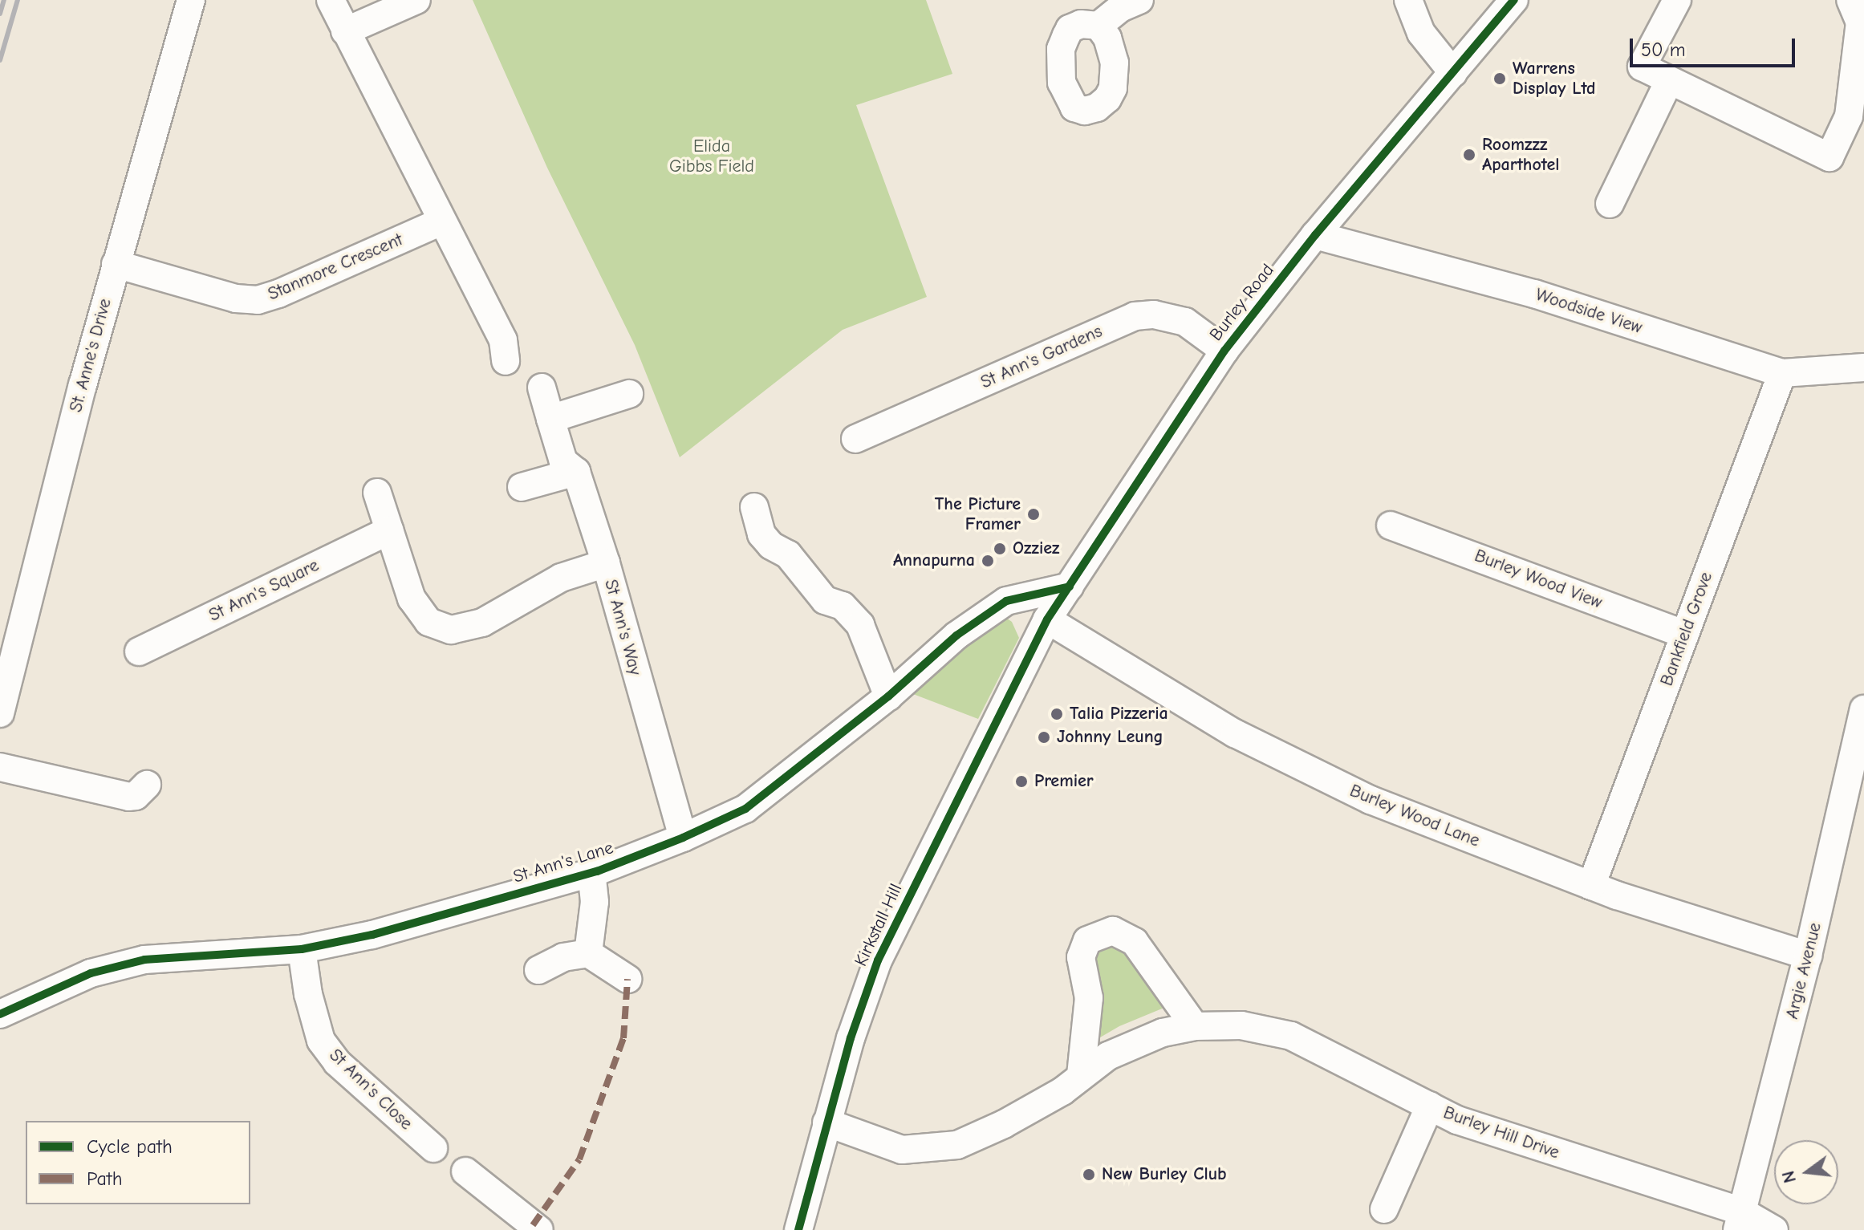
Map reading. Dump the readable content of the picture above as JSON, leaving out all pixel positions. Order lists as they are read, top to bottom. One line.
{"streets":{"street":["Stanmore Crescent","Burley Road","Woodside View","St. Anne's Drive","St Ann's Gardens","Burley Wood View","St Ann's Square","St Ann's Way","Bankfield Grove","Burley Wood Lane","St Ann's Lane","Kirkstall Hill","Argie Avenue","St Ann's Close","Burley Hill Drive"]},"crossings":[["Stanmore Crescent","St. Anne's Drive"],["Burley Road","Woodside View"],["Burley Road","St Ann's Gardens"],["Burley Road","Burley Wood Lane"],["Burley Road","St Ann's Lane"],["Burley Road","Kirkstall Hill"],["Woodside View","Bankfield Grove"],["Burley Wood View","Bankfield Grove"],["St Ann's Way","St Ann's Lane"],["Bankfield Grove","Burley Wood Lane"],["Burley Wood Lane","Argie Avenue"],["St Ann's Lane","St Ann's Close"],["Kirkstall Hill","Burley Hill Drive"],["Argie Avenue","Burley Hill Drive"]],"parks":["Elida Gibbs Field"],"places":["Warrens Display Ltd","Roomzzz Aparthotel","The Picture Framer","Ozziez","Annapurna","Talia Pizzeria","Johnny Leung","Premier","New Burley Club"],"legend":["Cycle path","Path"],"scale_bar":"50 m","north":"left"}
